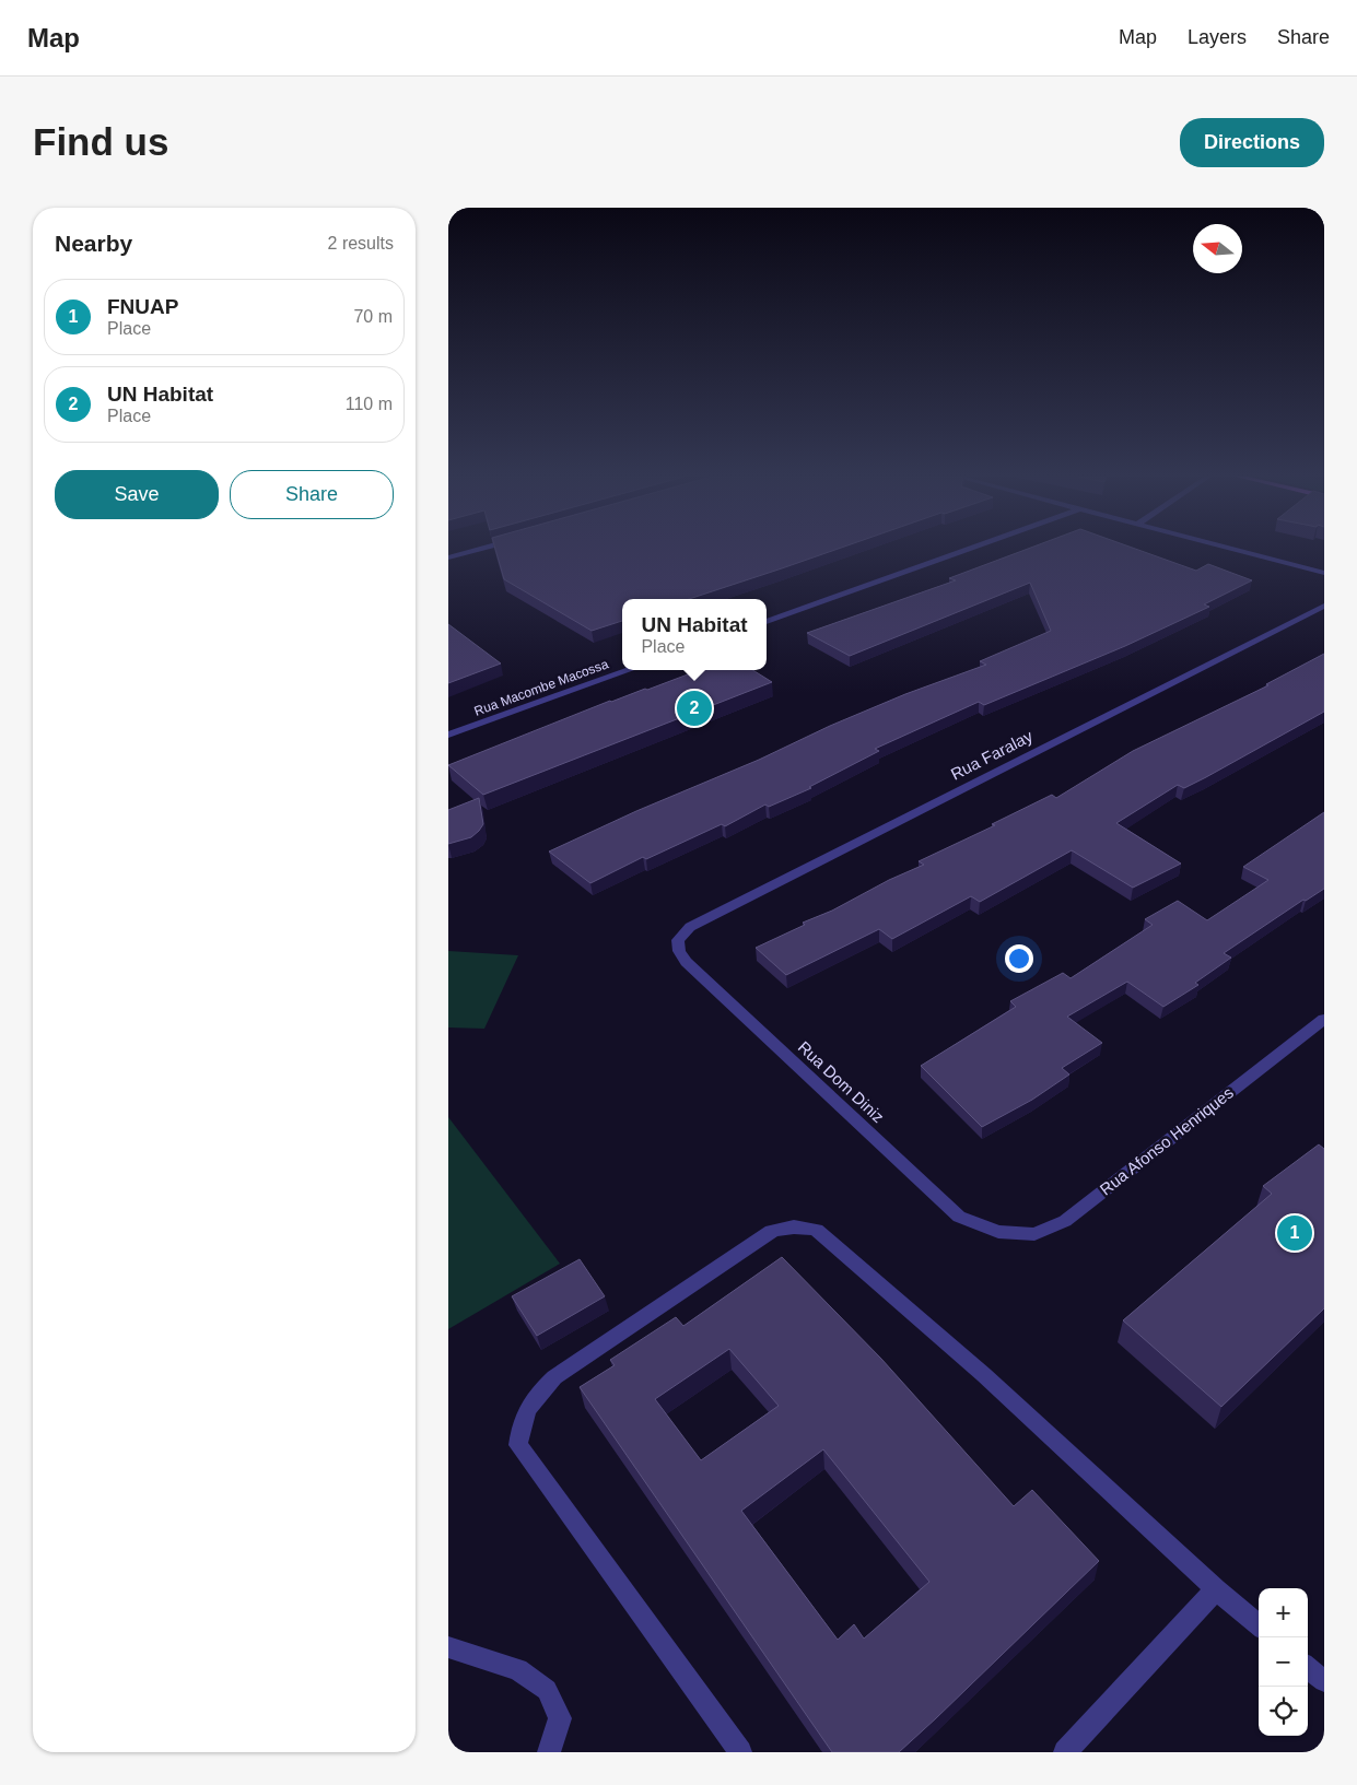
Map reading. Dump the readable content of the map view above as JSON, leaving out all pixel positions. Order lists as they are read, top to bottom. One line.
{"streets":{"street":["Rua Macombe Macossa","Rua Faralay","Rua Dom Diniz","Rua Afonso Henriques"]},"crossings":[["Rua Faralay","Rua Dom Diniz"],["Rua Dom Diniz","Rua Afonso Henriques"]],"north":"left","page":{"header":"Map","nav":["Map","Layers","Share"],"buttons":["Directions",["Save","Share"]],"title":"Find us","heading":["Nearby","2 results"],"list":[{"mark":"1","name":"FNUAP","note":"Place","value":"70 m"},{"mark":"2","name":"UN Habitat","note":"Place","value":"110 m"}],"popup":["UN Habitat","Place"],"pins":["2","1"],"map_buttons":["+","−"]}}
